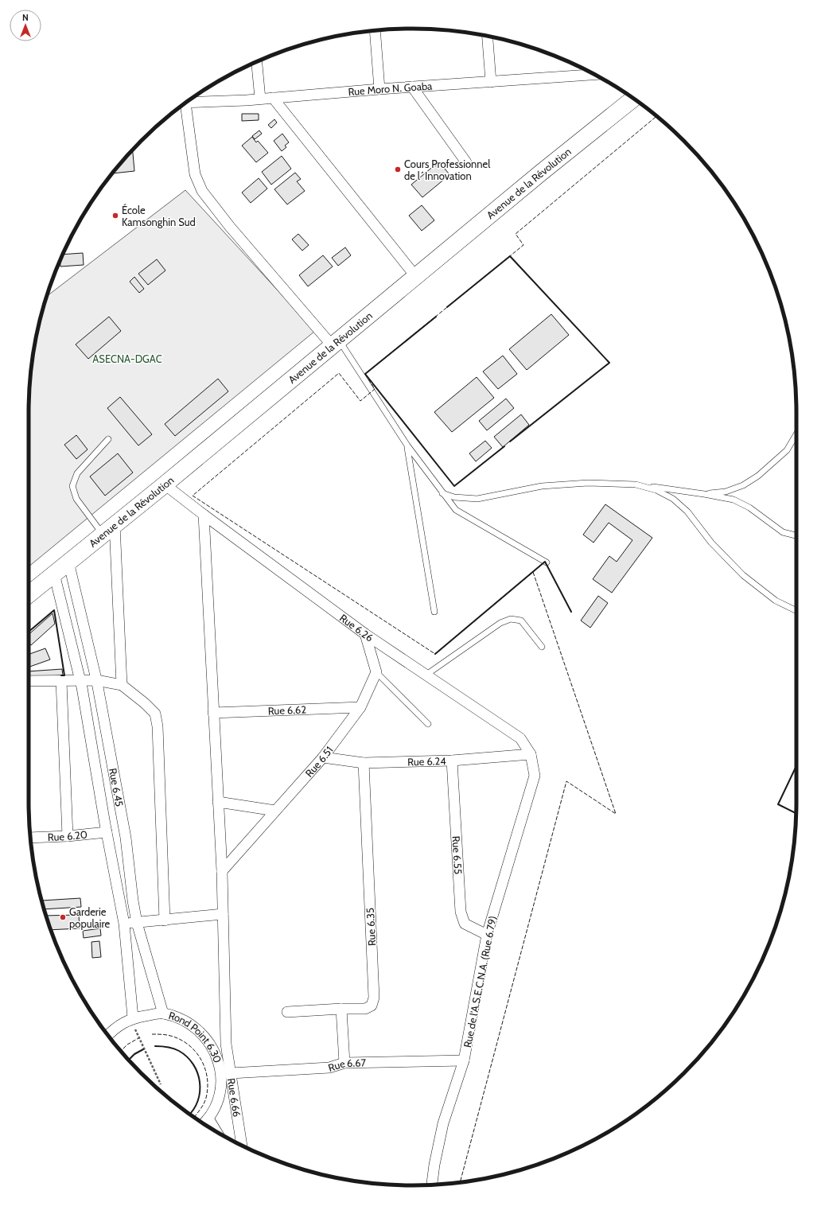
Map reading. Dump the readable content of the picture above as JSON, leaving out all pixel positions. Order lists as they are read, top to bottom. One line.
{"streets":{"main road":["Avenue de la Révolution"],"street":["Rue Moro N. Goaba","Rue 6.26","Rue 6.62","Rue 6.51","Rue 6.24","Rue 6.45","Rue 6.20","Rue 6.55","Rue 6.35","Rue de l'A.S.E.C.N.A. (Rue 6.79)","Rond Point 6.30","Rue 6.67","Rue 6.66"]},"crossings":[["Avenue de la Révolution","Rue 6.26"],["Avenue de la Révolution","Rue 6.45"],["Rue 6.26","Rue 6.24"],["Rue 6.26","Rue de l'A.S.E.C.N.A. (Rue 6.79)"],["Rue 6.26","Rue 6.66"],["Rue 6.62","Rue 6.51"],["Rue 6.62","Rue 6.66"],["Rue 6.51","Rue 6.24"],["Rue 6.51","Rue 6.66"],["Rue 6.24","Rue 6.55"],["Rue 6.24","Rue 6.35"],["Rue 6.45","Rue 6.20"],["Rue 6.45","Rond Point 6.30"],["Rue 6.55","Rue de l'A.S.E.C.N.A. (Rue 6.79)"],["Rue de l'A.S.E.C.N.A. (Rue 6.79)","Rue 6.67"],["Rue 6.67","Rue 6.66"]],"parks":["ASECNA-DGAC"],"places":["Cours Professionnel de l´Innovation","École Kamsonghin Sud","Garderie populaire"],"north":"top"}
